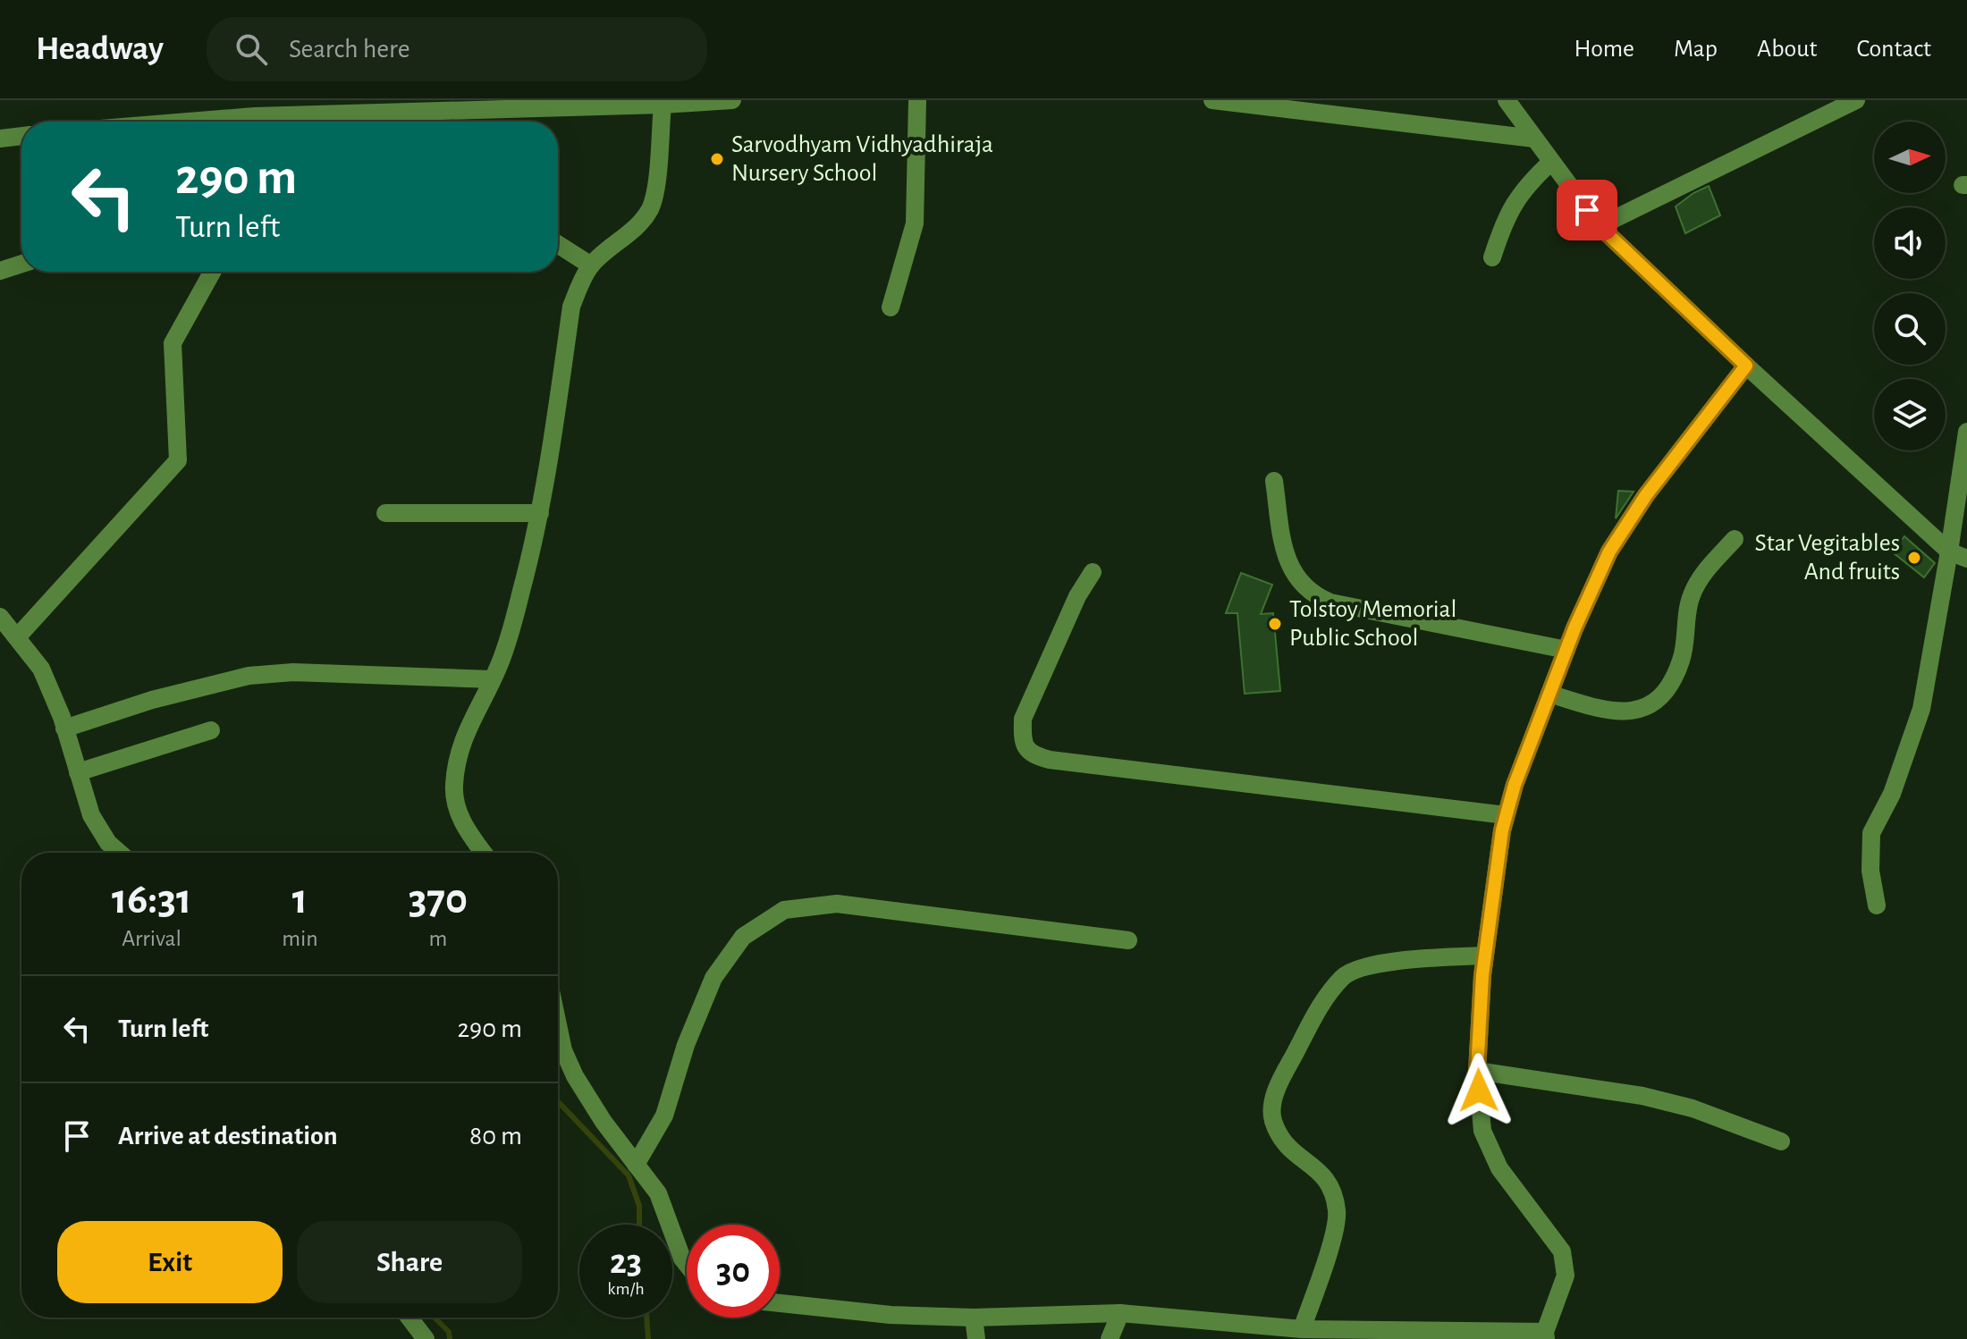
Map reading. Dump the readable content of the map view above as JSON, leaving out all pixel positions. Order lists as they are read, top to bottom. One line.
{"places":["Sarvodhyam Vidhyadhiraja Nursery School","Star Vegitables And fruits","Tolstoy Memorial Public School"],"north":"right","page":{"header":"Headway","search":"Search here","nav":["Home","Map","About","Contact"],"turn":["290 m","Turn left"],"eta":["16:31","Arrival","1","min","370","m"],"list":[{"name":"Turn left","value":"290 m"},{"name":"Arrive at destination","value":"80 m"}],"buttons":["Exit","Share"],"speed":"23 km/h","limit":"30"}}
